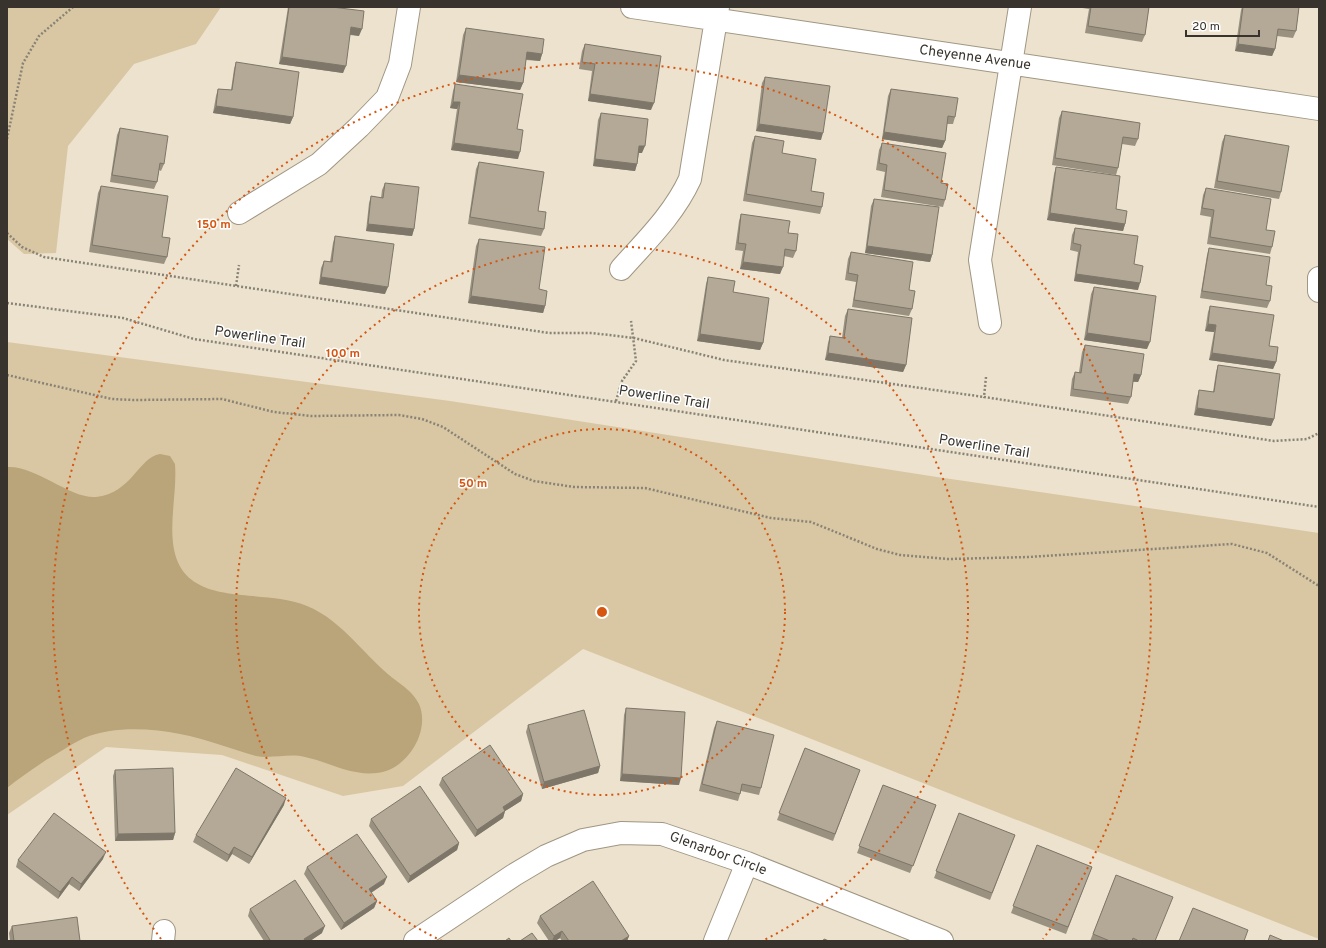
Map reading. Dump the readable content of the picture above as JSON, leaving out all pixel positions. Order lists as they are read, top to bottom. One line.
{"streets":{"street":["Cheyenne Avenue","Glenarbor Circle"],"path":["Powerline Trail"]},"scale_bar":"20 m","rings":["150 m","100 m","50 m"]}
